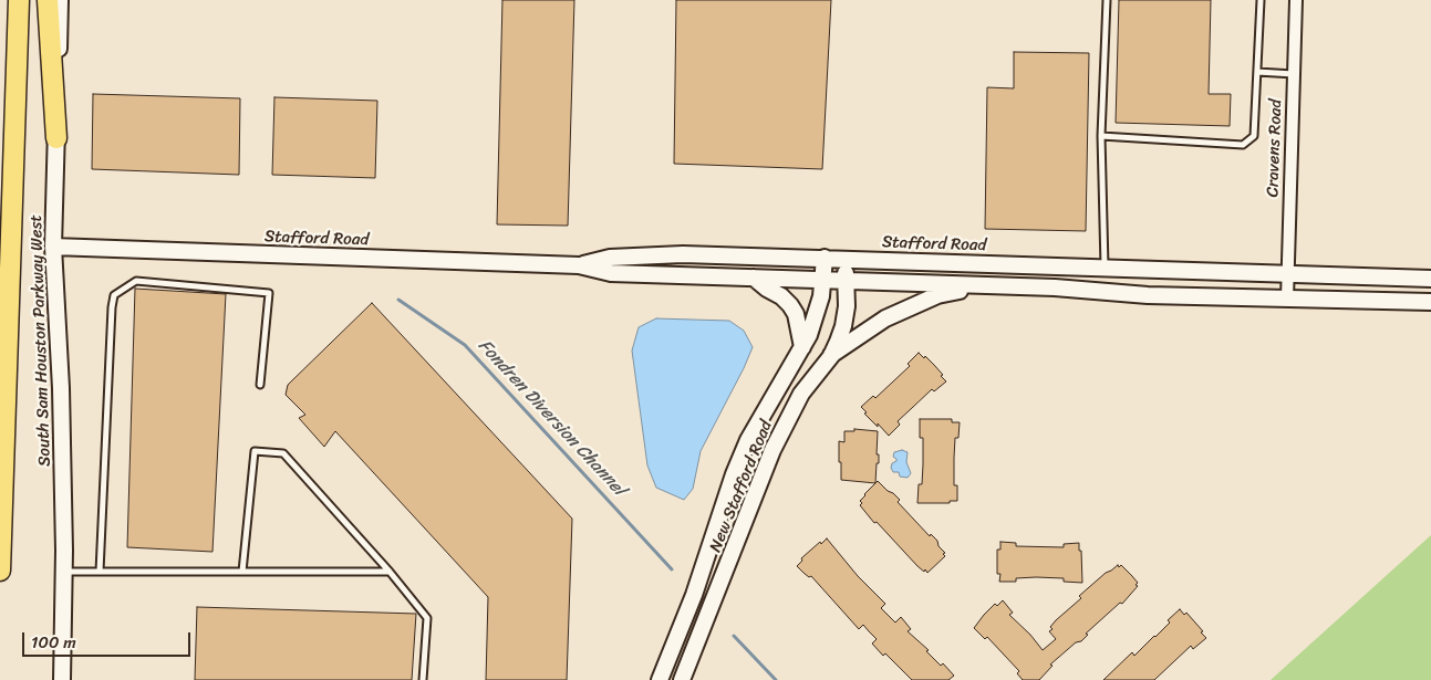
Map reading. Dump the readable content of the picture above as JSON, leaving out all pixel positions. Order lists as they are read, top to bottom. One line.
{"streets":{"main road":["Stafford Road","South Sam Houston Parkway West","New Stafford Road"],"street":["Cravens Road"]},"crossings":[["Cravens Road","Stafford Road"],["Stafford Road","South Sam Houston Parkway West"],["Stafford Road","New Stafford Road"]],"water":["Fondren Diversion Channel"],"scale_bar":"100 m"}
